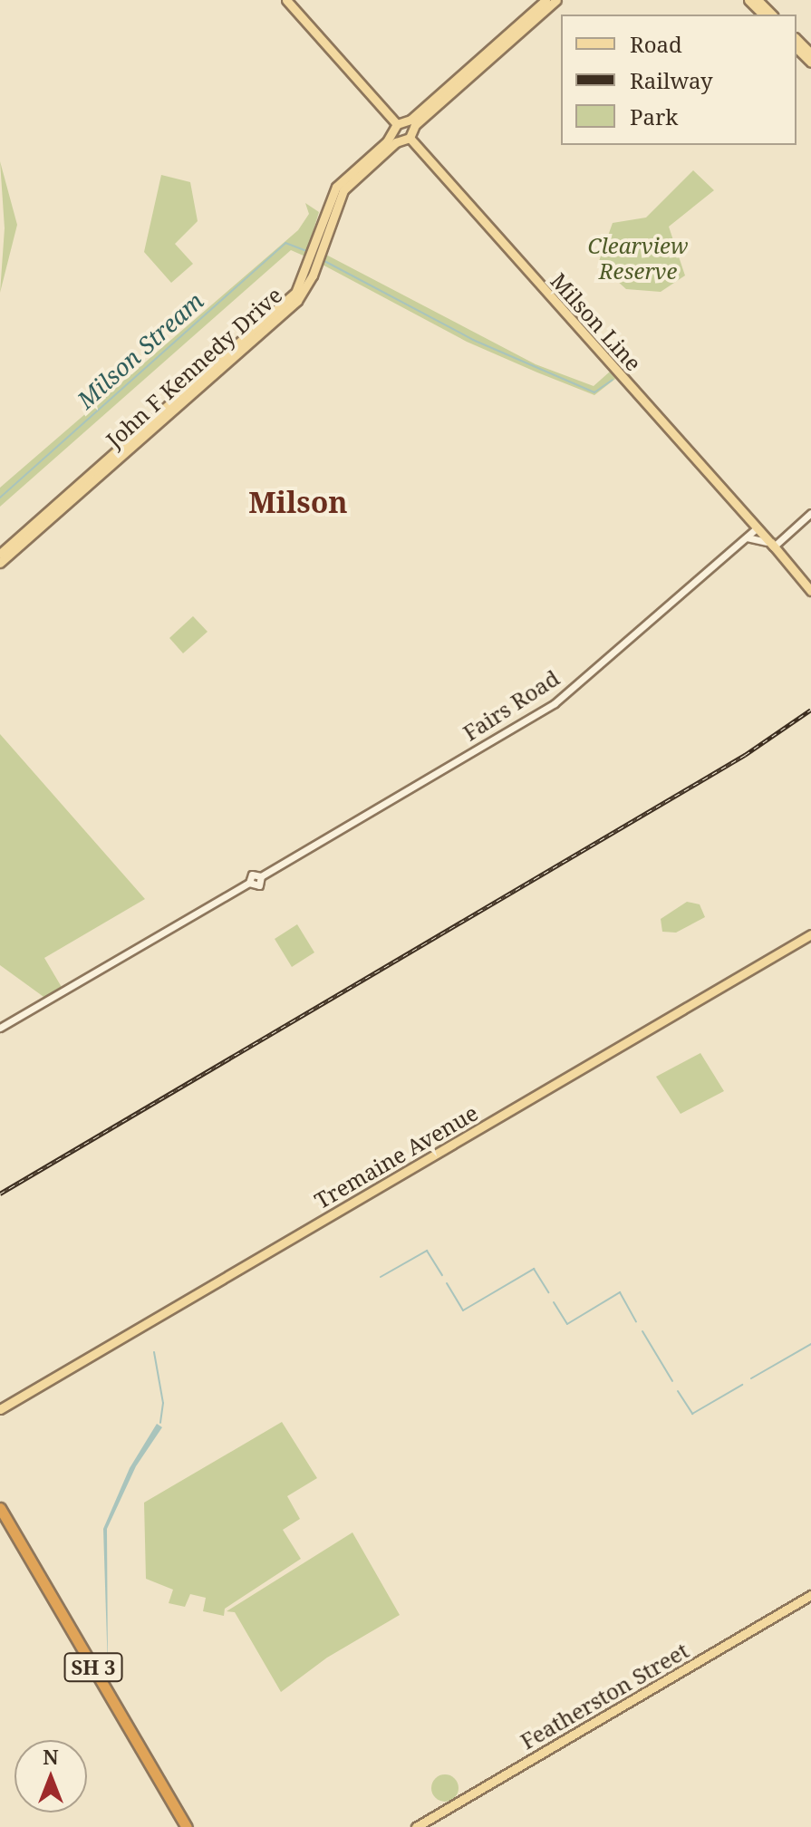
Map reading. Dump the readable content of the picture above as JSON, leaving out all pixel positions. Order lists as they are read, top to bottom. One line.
{"streets":{"highway":["SH 3"],"main road":["Milson Line","John F Kennedy Drive","Tremaine Avenue","Featherston Street"],"street":["Fairs Road"]},"crossings":[["Milson Line","John F Kennedy Drive"],["Milson Line","Fairs Road"]],"districts":["Milson"],"water":["Milson Stream"],"parks":["Clearview Reserve"],"legend":["Road","Railway","Park"],"north":"top"}
